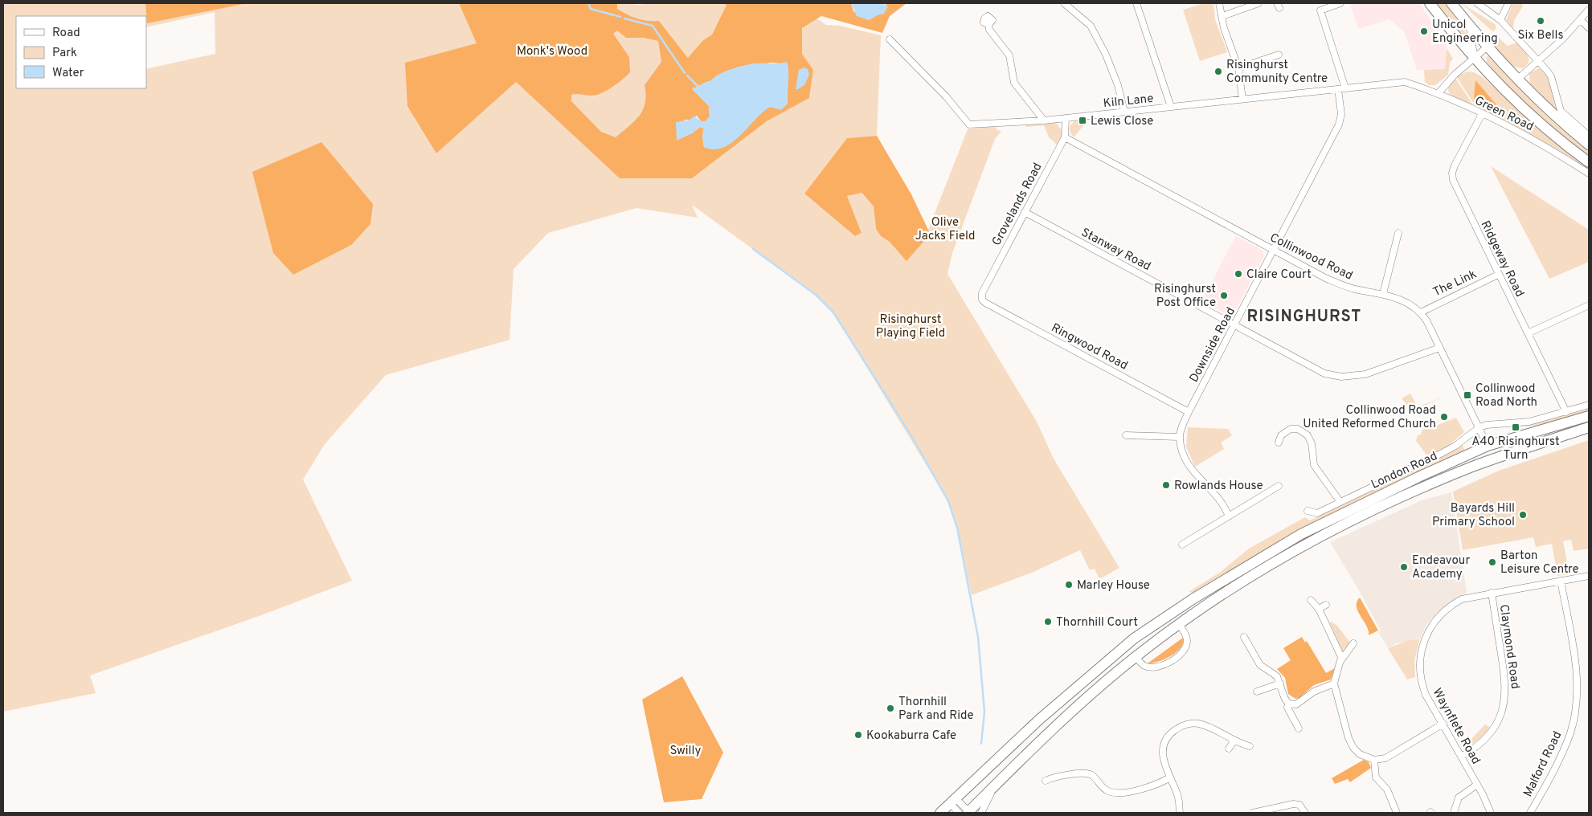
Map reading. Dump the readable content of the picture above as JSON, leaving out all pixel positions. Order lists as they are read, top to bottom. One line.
{"streets":{"highway":["London Road"],"street":["Kiln Lane","Green Road","Grovelands Road","Stanway Road","Collinwood Road","Ridgeway Road","The Link","Downside Road","Ringwood Road","Claymond Road","Waynflete Road","Malford Road"]},"crossings":[["Kiln Lane","Green Road"],["Kiln Lane","Grovelands Road"],["Kiln Lane","Downside Road"],["Green Road","Ridgeway Road"],["Grovelands Road","Stanway Road"],["Grovelands Road","Collinwood Road"],["Grovelands Road","Ringwood Road"],["Stanway Road","Collinwood Road"],["Stanway Road","Downside Road"],["Collinwood Road","The Link"],["Collinwood Road","Downside Road"],["Collinwood Road","London Road"],["Ridgeway Road","The Link"],["Ridgeway Road","London Road"],["Downside Road","Ringwood Road"],["Claymond Road","Waynflete Road"],["Waynflete Road","Malford Road"]],"districts":["RISINGHURST"],"parks":["Monk's Wood","Olive Jacks Field","Risinghurst Playing Field","Swilly"],"places":{"other":["Six Bells","Unicol Engineering","Risinghurst Community Centre","Claire Court","Risinghurst Post Office","Collinwood Road United Reformed Church","Rowlands House","Bayards Hill Primary School","Barton Leisure Centre","Endeavour Academy","Marley House","Thornhill Court","Thornhill Park and Ride","Kookaburra Cafe"],"transit":["Lewis Close","Collinwood Road North","A40 Risinghurst Turn"]},"legend":["Road","Park","Water"]}
